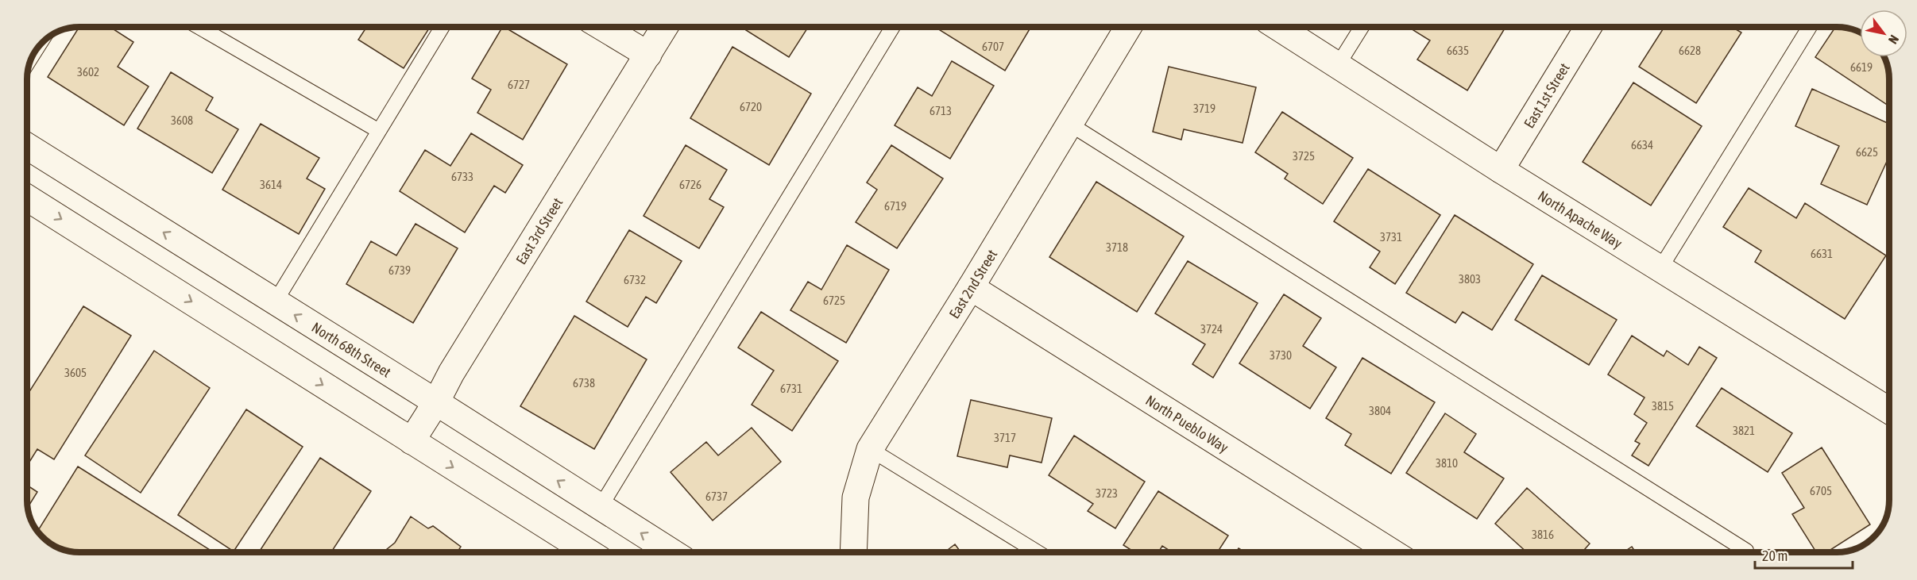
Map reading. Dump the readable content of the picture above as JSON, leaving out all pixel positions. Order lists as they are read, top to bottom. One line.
{"streets":{"street":["East 1st Street","North Apache Way","East 3rd Street","East 2nd Street","North 68th Street","North Pueblo Way"]},"crossings":[["East 1st Street","North Apache Way"],["East 3rd Street","North 68th Street"],["East 2nd Street","North Pueblo Way"]],"house_numbers":["6707","6635","6628","6619","3602","6727","6720","3719","6713","3608","6634","6625","3725","6733","3614","6726","6719","3731","3718","6631","6739","3803","6732","6725","3724","3730","3605","6738","6731","3815","3804","3821","3717","3810","6705","3723","6737","3816"],"scale_bar":"20 m","north":"bottom right"}
